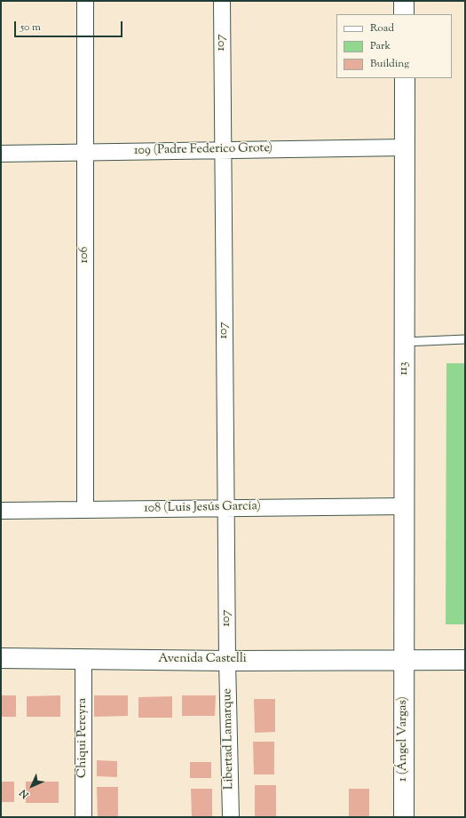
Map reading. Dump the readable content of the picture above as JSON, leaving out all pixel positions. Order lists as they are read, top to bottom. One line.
{"streets":{"street":["107","109 (Padre Federico Grote)","106","113","108 (Luis Jesús García)","Avenida Castelli","Chiqui Pereyra","Libertad Lamarque","1 (Ángel Vargas)"]},"crossings":[["107","109 (Padre Federico Grote)"],["107","108 (Luis Jesús García)"],["107","Avenida Castelli"],["107","Libertad Lamarque"],["109 (Padre Federico Grote)","106"],["109 (Padre Federico Grote)","113"],["106","108 (Luis Jesús García)"],["113","108 (Luis Jesús García)"],["113","Avenida Castelli"],["113","1 (Ángel Vargas)"],["Avenida Castelli","Chiqui Pereyra"],["Avenida Castelli","Libertad Lamarque"],["Avenida Castelli","1 (Ángel Vargas)"]],"legend":["Road","Park","Building"],"scale_bar":"50 m","north":"bottom left"}
